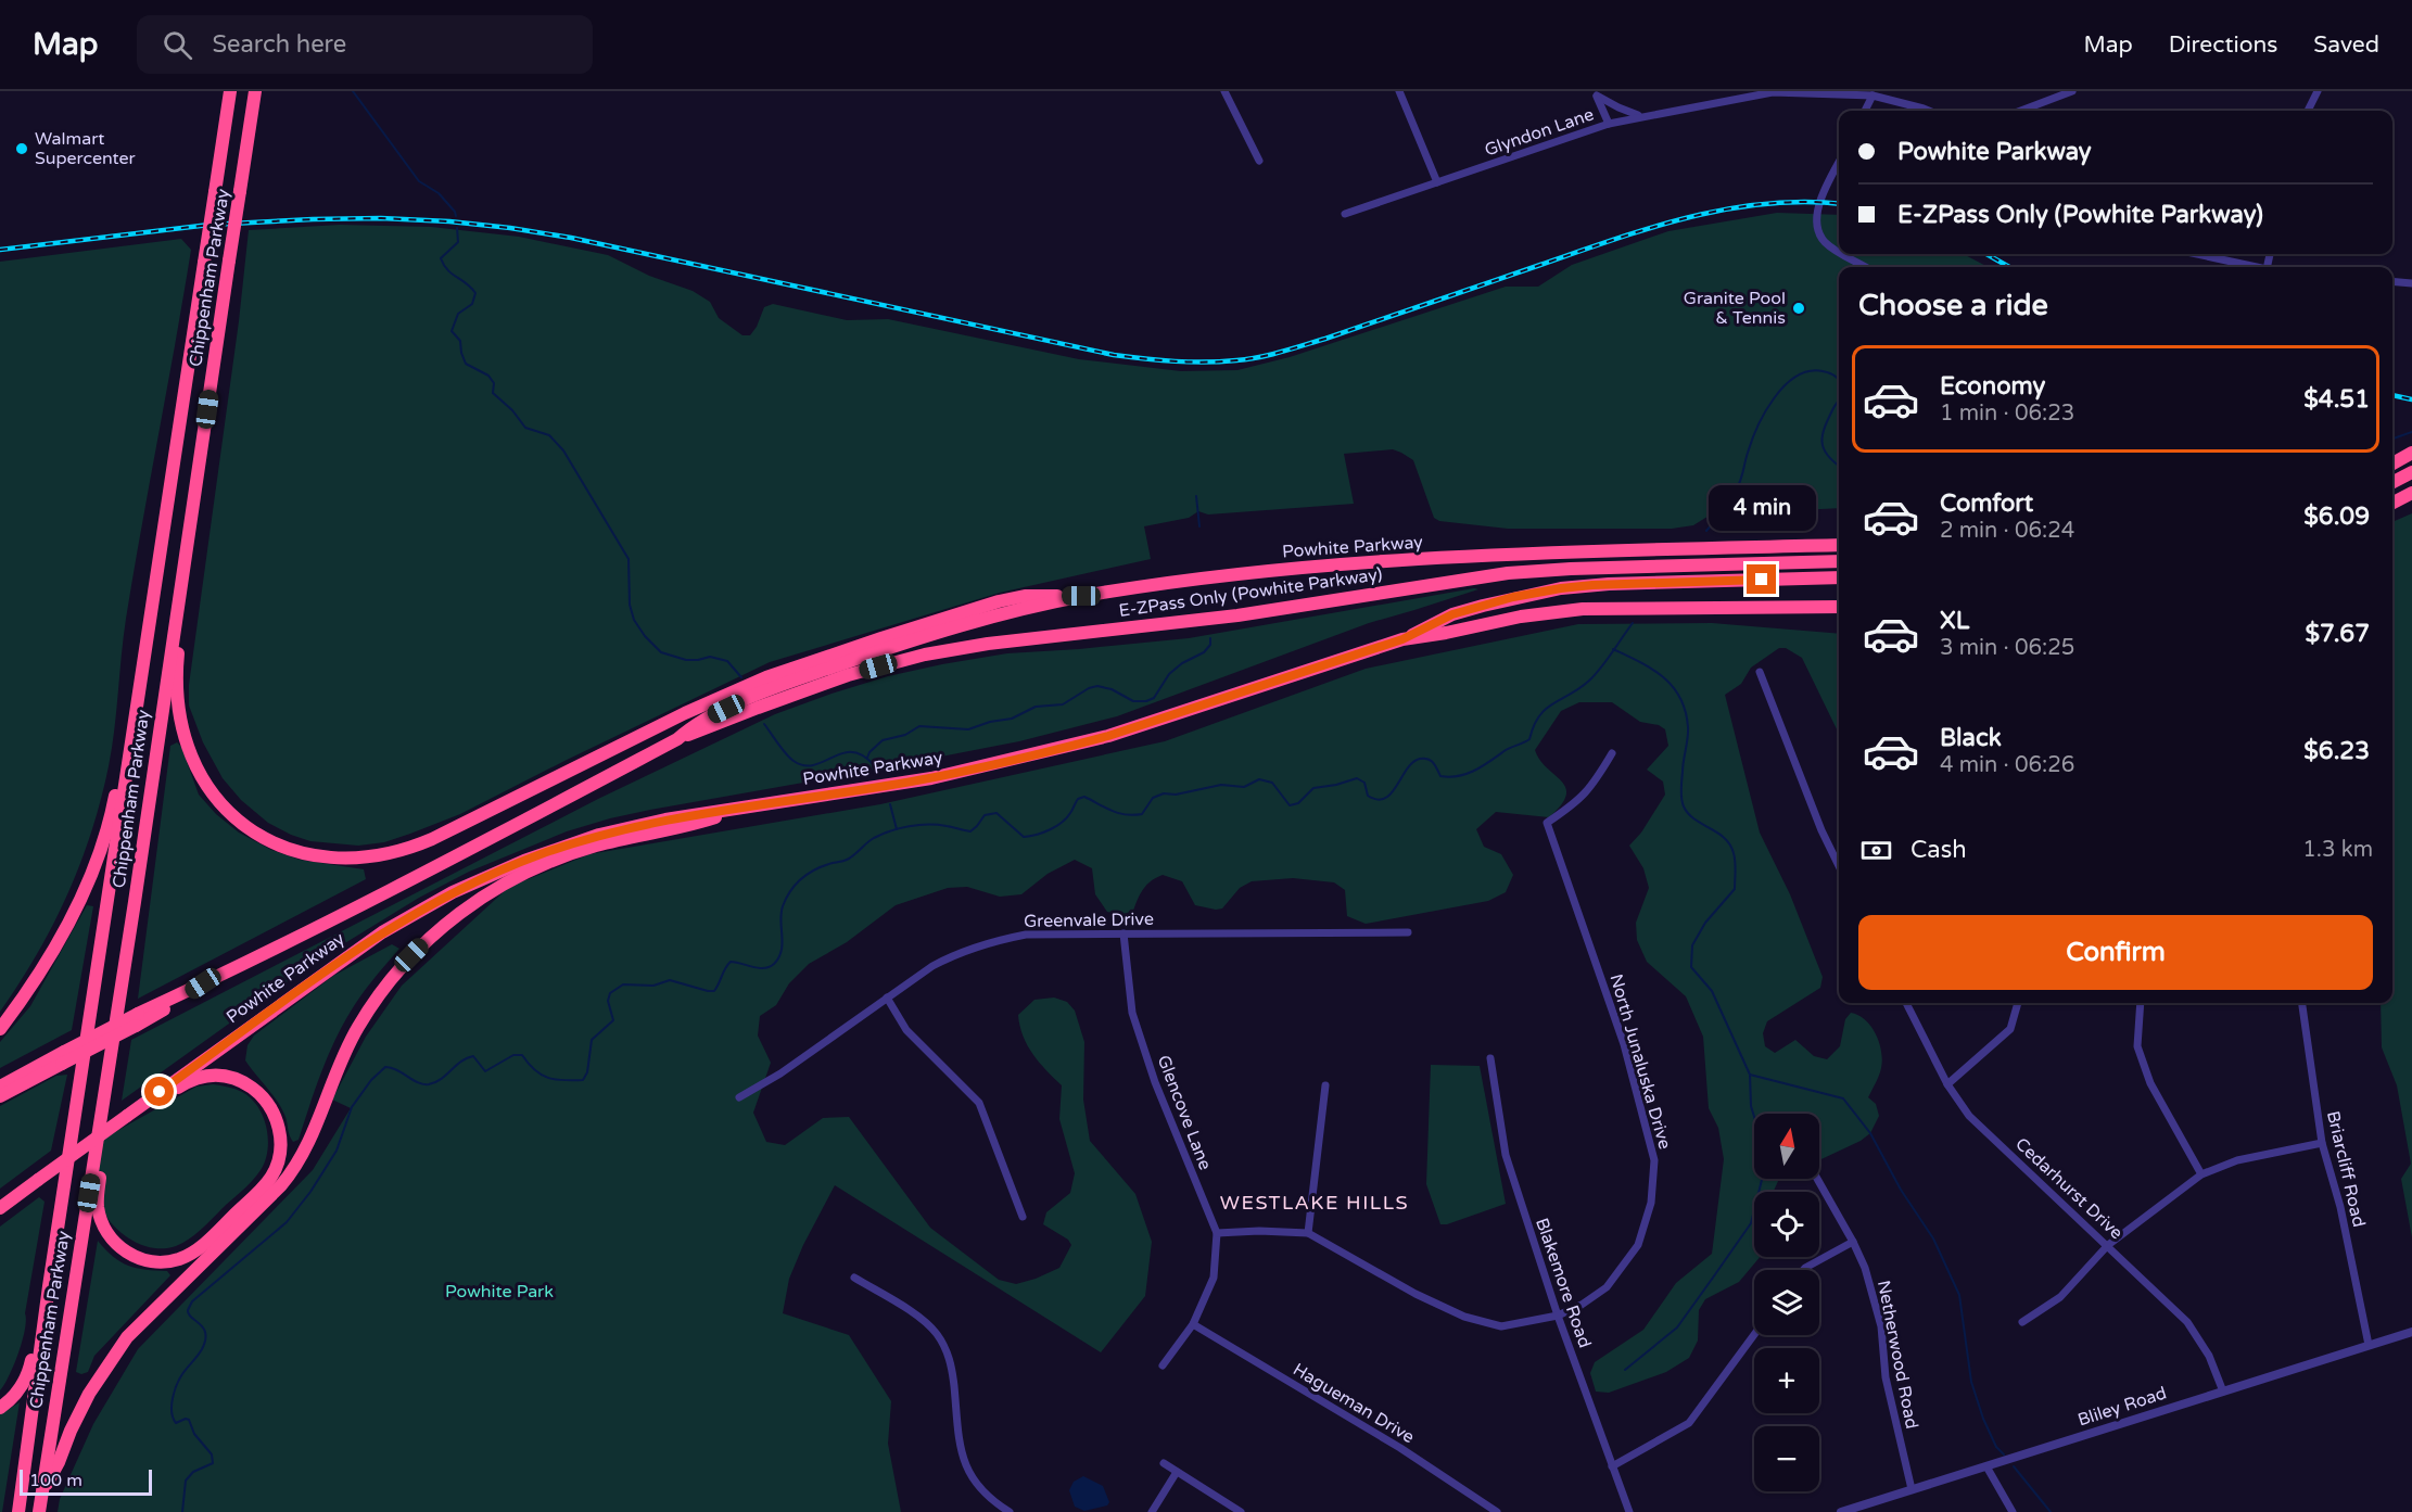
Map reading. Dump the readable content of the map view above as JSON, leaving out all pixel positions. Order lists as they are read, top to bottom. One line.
{"streets":{"highway":["Chippenham Parkway","Powhite Parkway","E-ZPass Only (Powhite Parkway)"],"street":["Glyndon Lane","Greenvale Drive","North Junaluska Drive","Glencove Lane","Briarcliff Road","Cedarhurst Drive","Blakemore Road","Netherwood Road","Hagueman Drive","Bliley Road"]},"crossings":[["Powhite Parkway","E-ZPass Only (Powhite Parkway)"],["Greenvale Drive","Glencove Lane"],["North Junaluska Drive","Blakemore Road"],["Glencove Lane","Hagueman Drive"],["Briarcliff Road","Bliley Road"],["Cedarhurst Drive","Bliley Road"],["Netherwood Road","Bliley Road"]],"districts":["WESTLAKE HILLS"],"parks":["Powhite Park"],"places":["Walmart Supercenter","Granite Pool & Tennis"],"scale_bar":"100 m","north":"top","page":{"header":"Map","search":"Search here","nav":["Map","Directions","Saved"],"banner":["Powhite Parkway","E-ZPass Only (Powhite Parkway)"],"heading":"Choose a ride","list":[{"name":"Economy","note":"1 min · 06:23","value":"$4.51"},{"name":"Comfort","note":"2 min · 06:24","value":"$6.09"},{"name":"XL","note":"3 min · 06:25","value":"$7.67"},{"name":"Black","note":"4 min · 06:26","value":"$6.23"}],"bubble":"4 min","pay":["Cash","1.3 km"],"buttons":"Confirm","map_buttons":["+","−"],"scale":"100 m"}}
